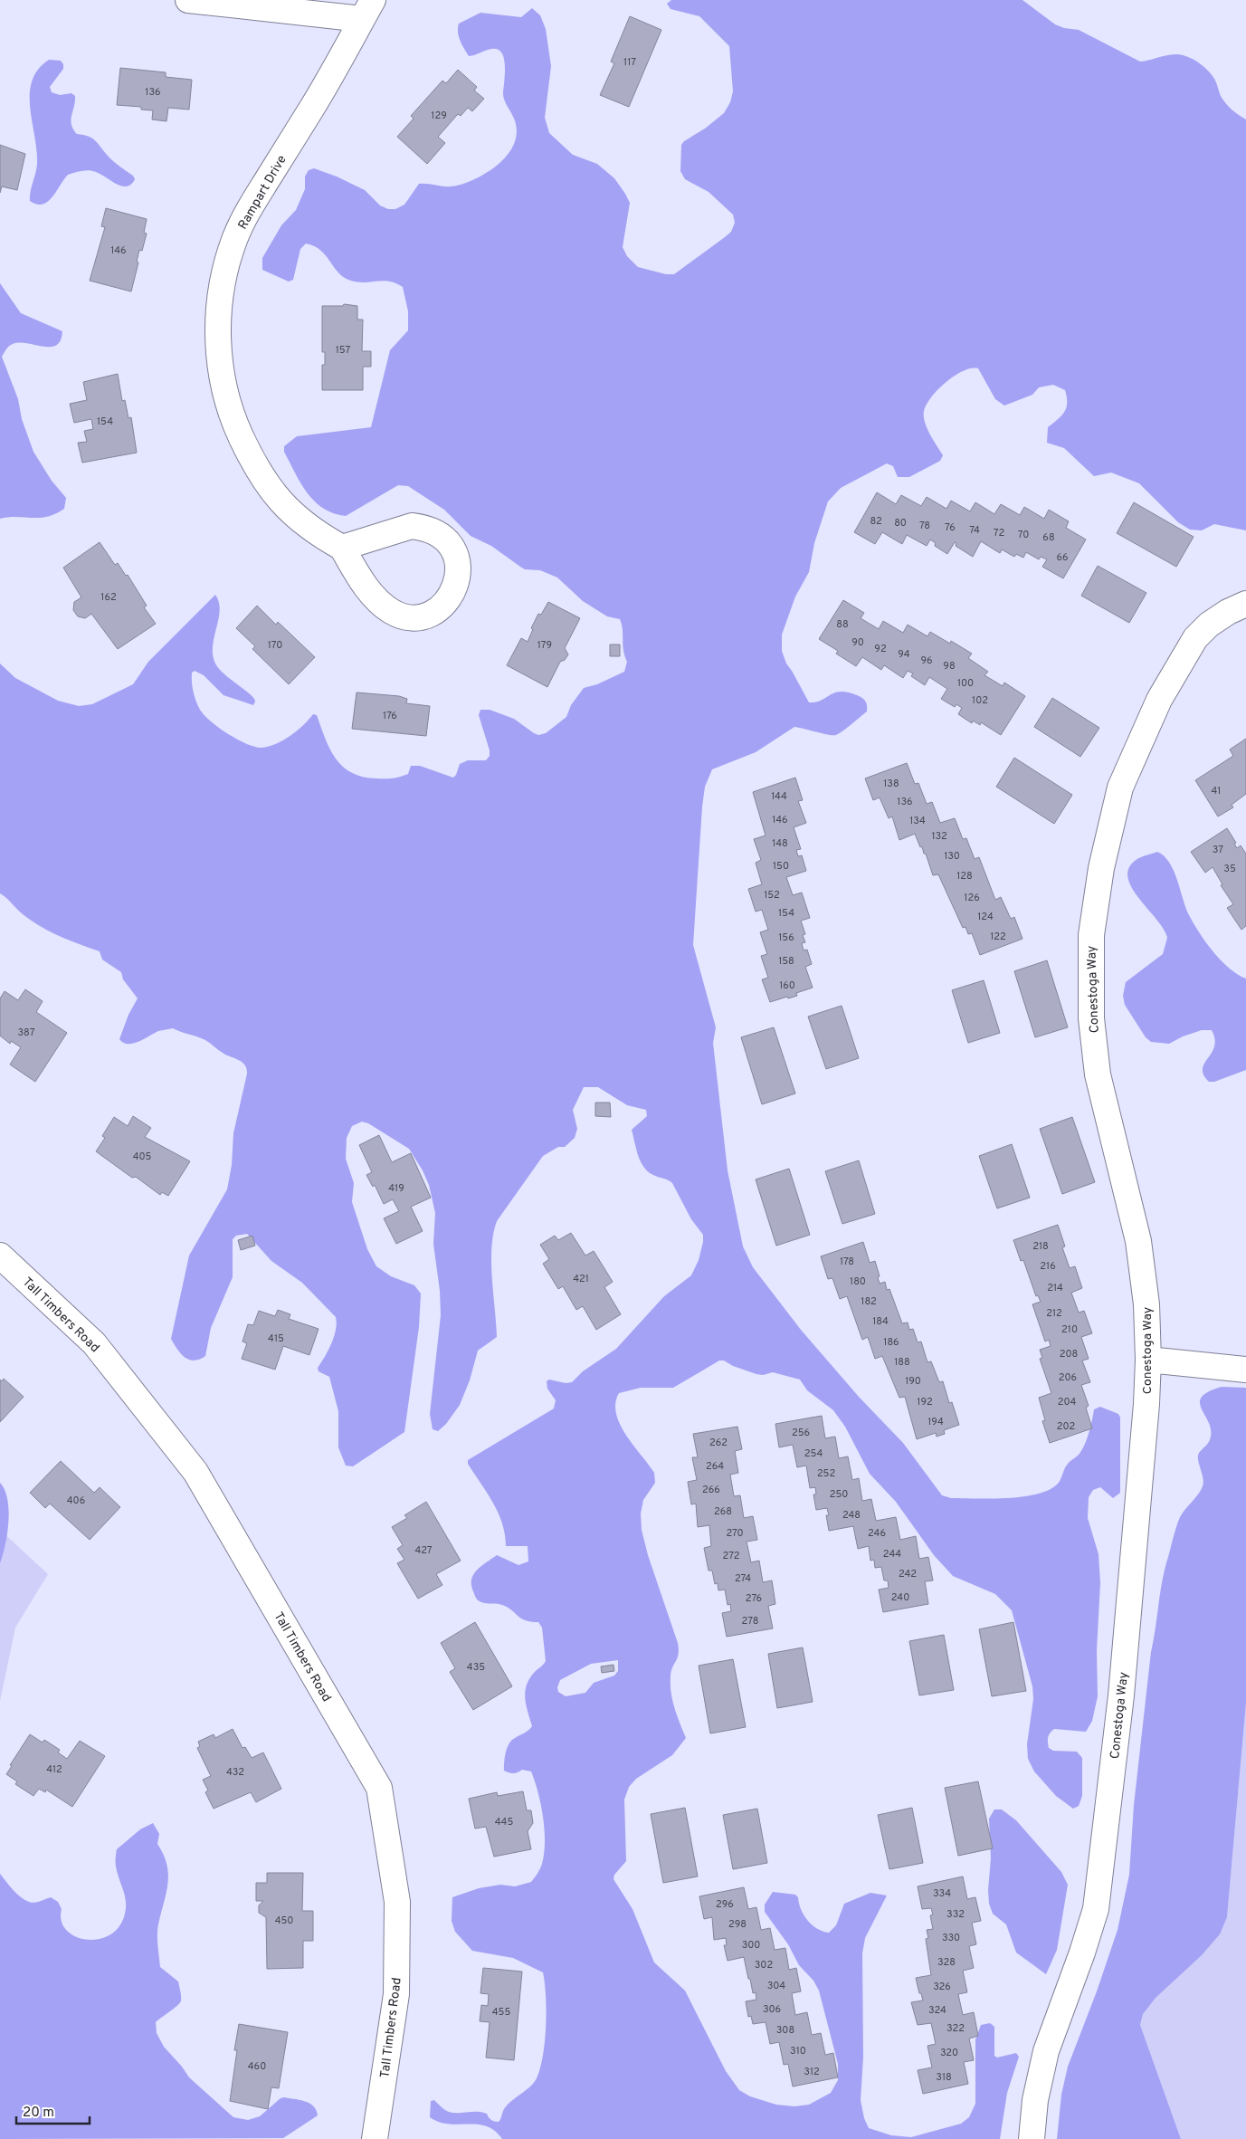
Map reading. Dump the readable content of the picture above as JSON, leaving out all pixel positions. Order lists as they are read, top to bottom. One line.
{"streets":{"street":["Rampart Drive","Conestoga Way","Tall Timbers Road"]},"house_numbers":["117","136","129","146","157","154","82","80","78","76","74","72","70","68","66","162","88","90","170","179","92","94","96","98","100","102","176","138","41","144","136","146","134","132","148","37","130","150","35","128","152","126","154","124","122","156","158","160","387","405","419","218","178","216","421","180","214","182","212","184","210","415","186","208","188","206","190","192","204","194","202","256","262","254","264","252","266","250","406","268","248","270","246","427","244","272","242","274","240","276","278","435","412","432","445","334","296","332","450","298","330","300","328","302","304","326","306","324","455","322","308","310","320","460","312","318"],"scale_bar":"20 m"}
